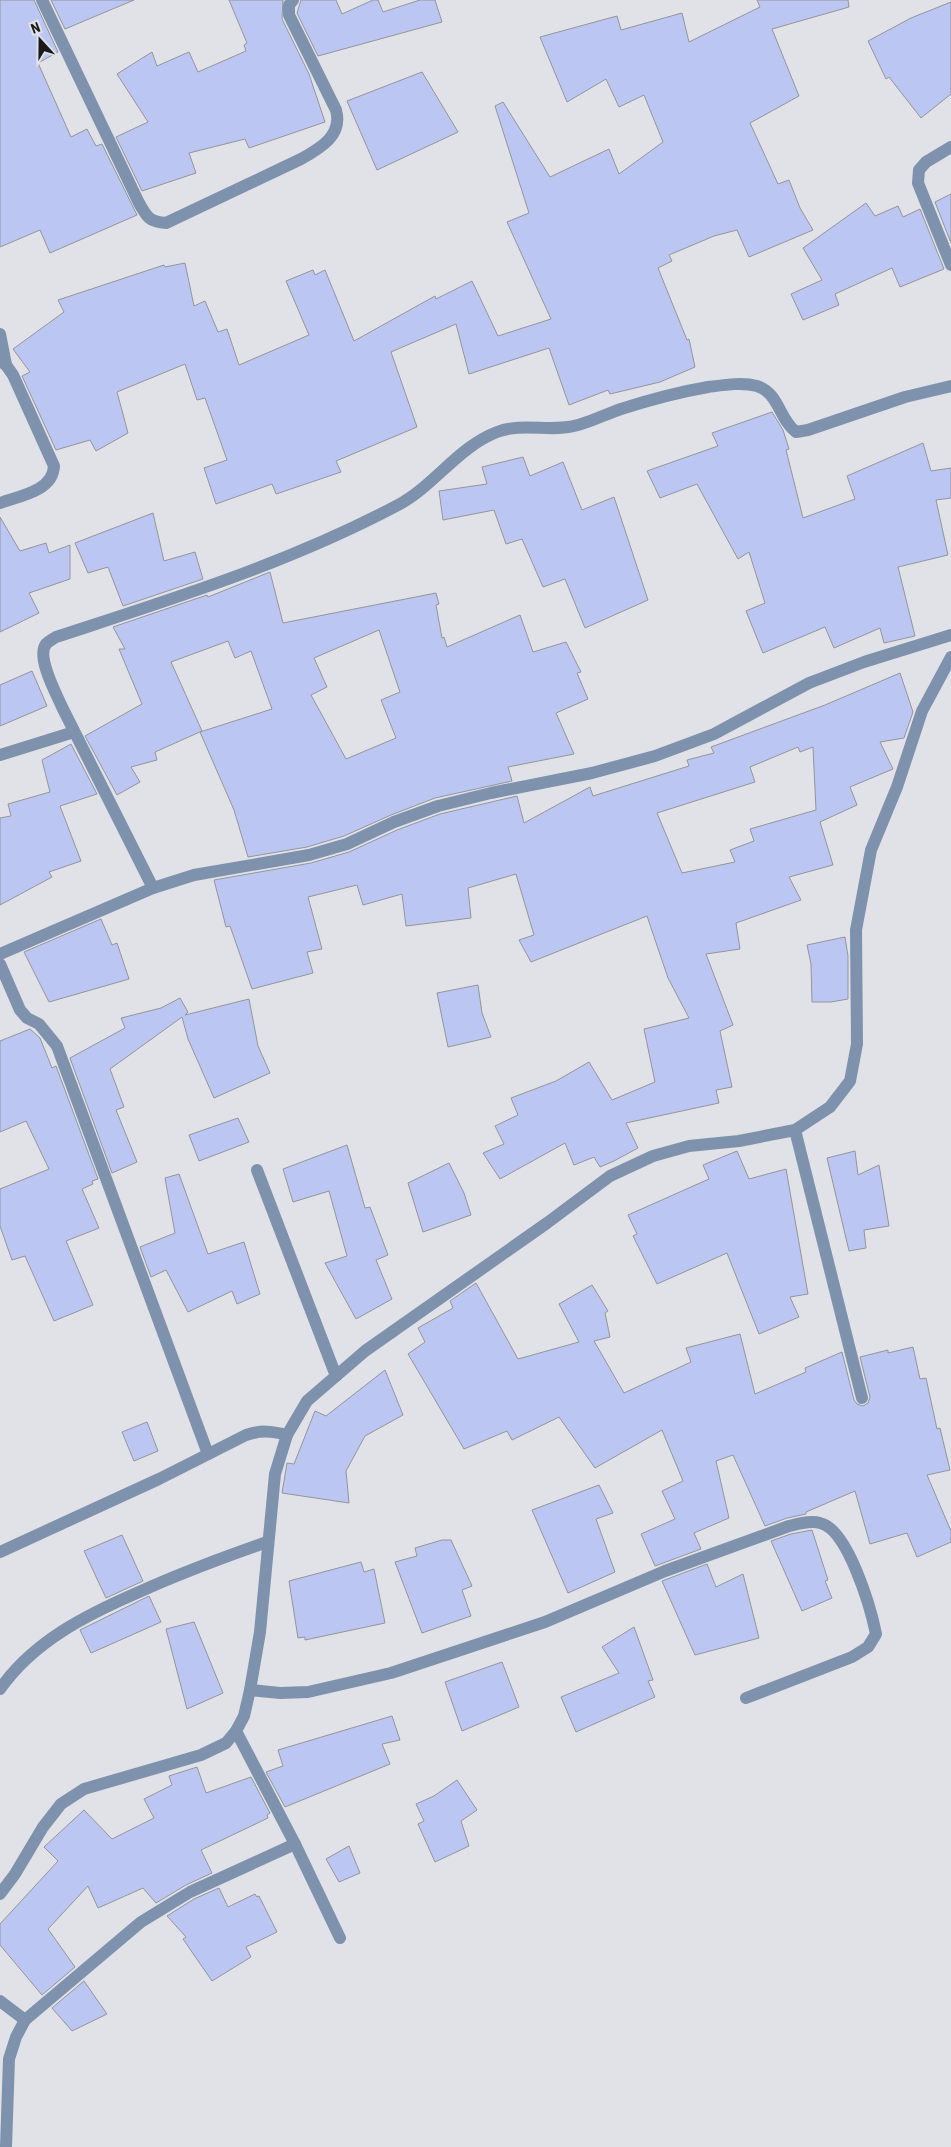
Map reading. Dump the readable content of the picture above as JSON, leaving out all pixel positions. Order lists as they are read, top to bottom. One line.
{"north":"top"}
